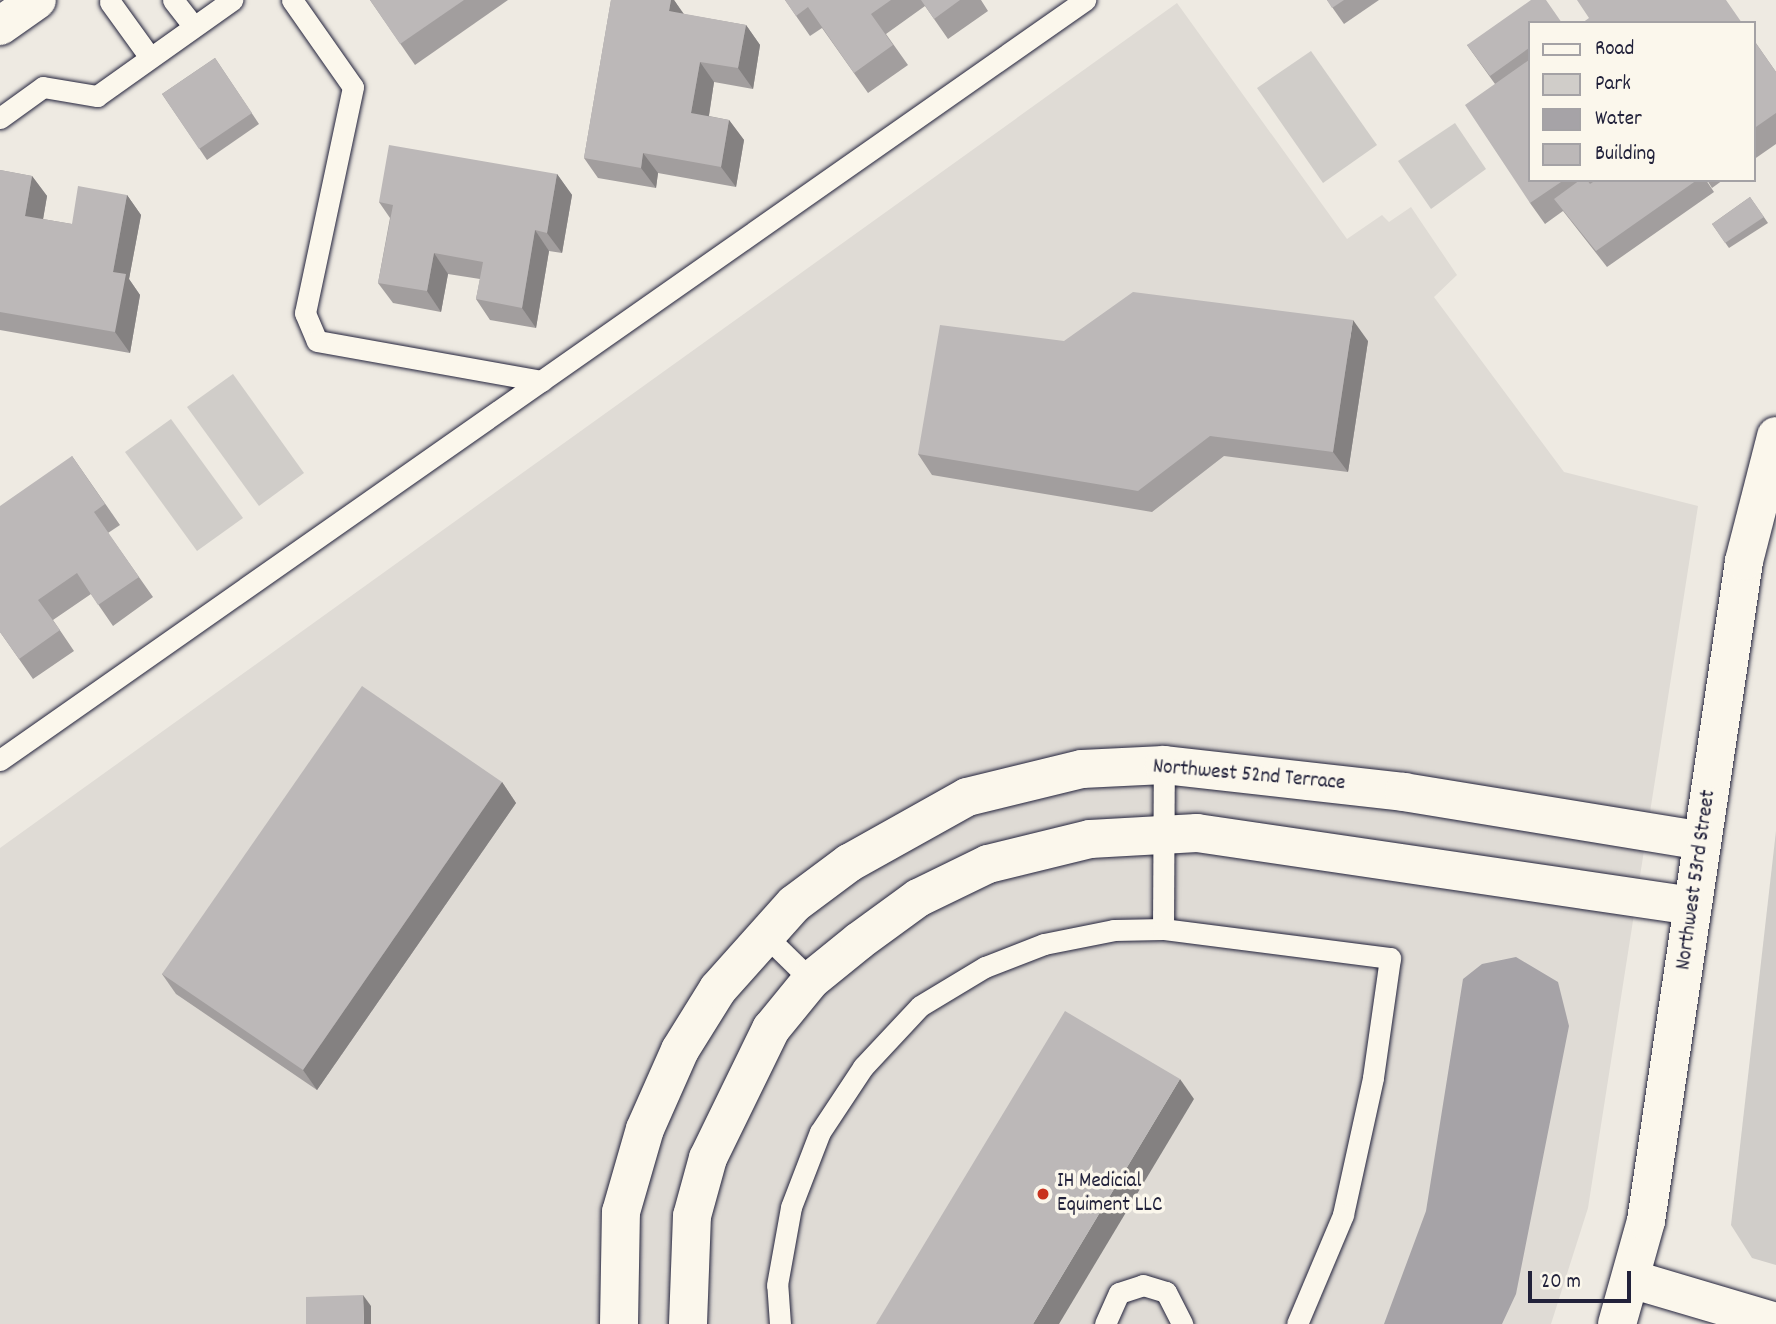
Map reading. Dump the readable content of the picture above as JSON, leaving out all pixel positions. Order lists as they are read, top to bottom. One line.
{"streets":{"street":["Northwest 52nd Terrace","Northwest 53rd Street"]},"crossings":[["Northwest 52nd Terrace","Northwest 53rd Street"]],"places":["IH Medicial Equiment LLC"],"legend":["Road","Park","Water","Building"],"scale_bar":"20 m"}
